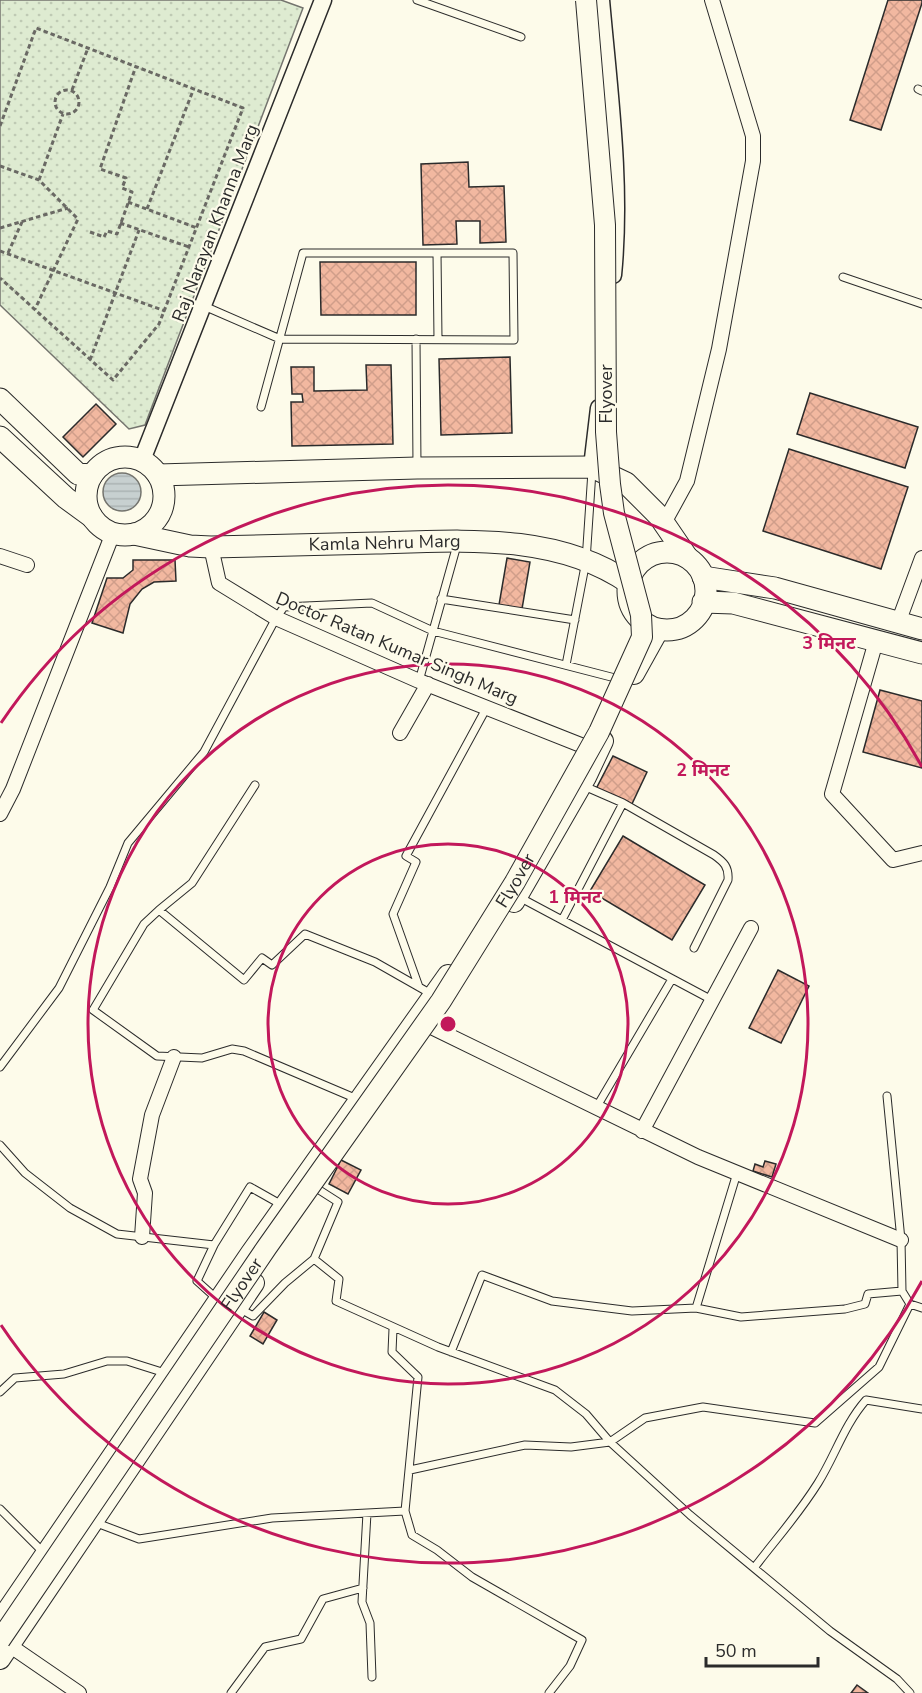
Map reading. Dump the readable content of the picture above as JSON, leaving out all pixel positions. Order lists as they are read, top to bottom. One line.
{"streets":{"main road":["Flyover","Kamla Nehru Marg"],"street":["Raj Narayan Khanna Marg","Doctor Ratan Kumar Singh Marg"]},"crossings":[["Raj Narayan Khanna Marg","Kamla Nehru Marg"],["Kamla Nehru Marg","Doctor Ratan Kumar Singh Marg"]],"scale_bar":"50 m","rings":["3 मिनट","2 मिनट","1 मिनट"]}
